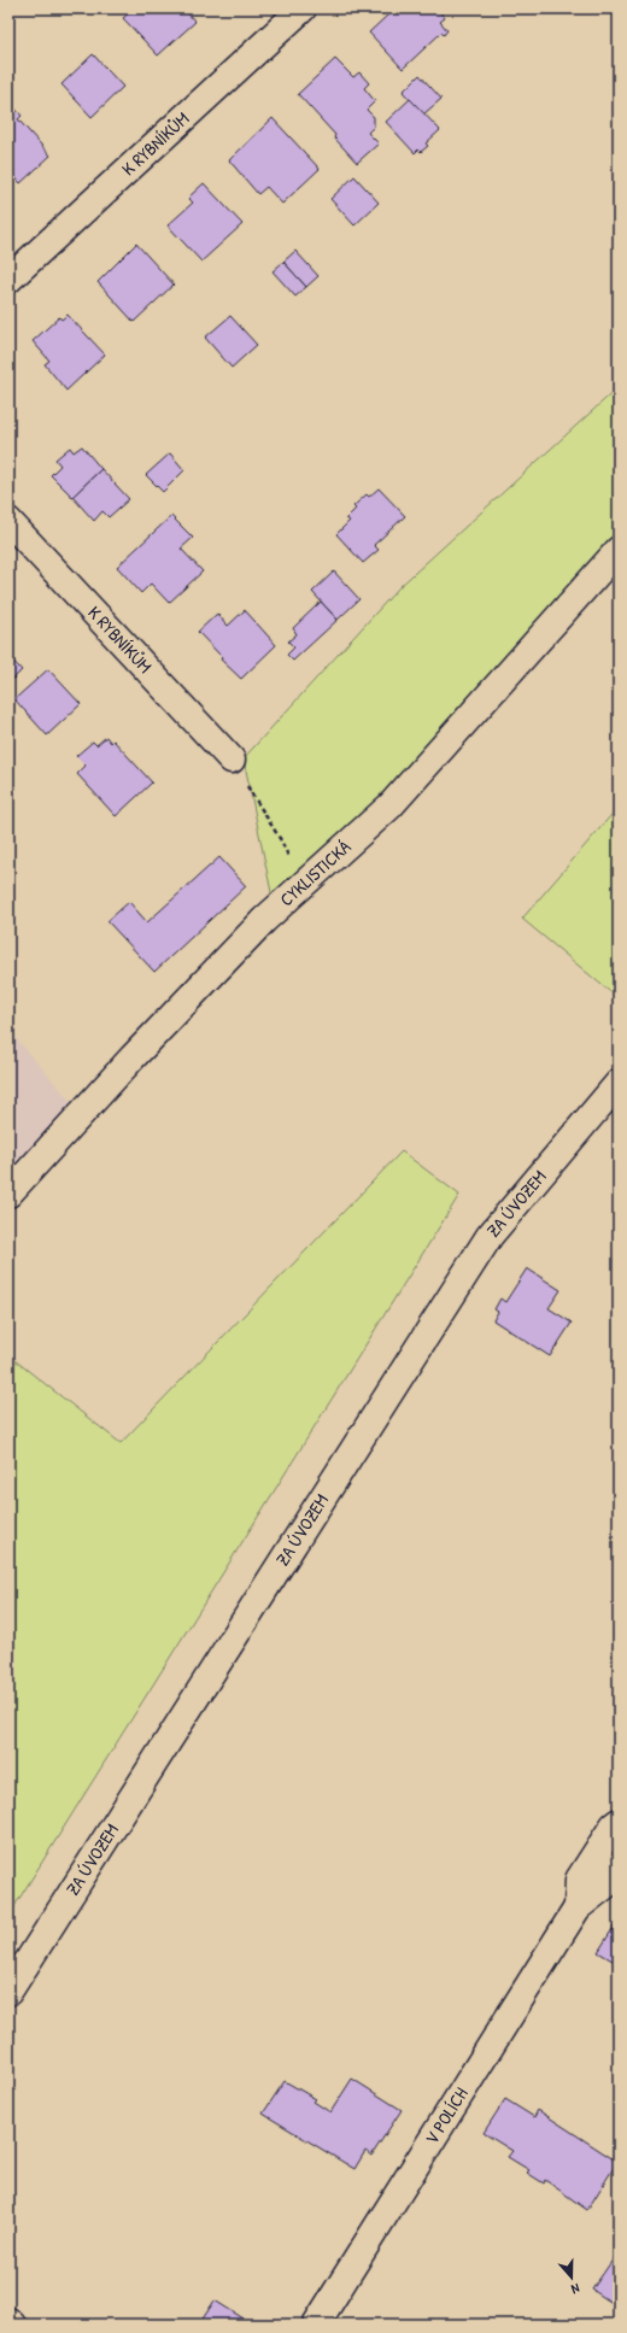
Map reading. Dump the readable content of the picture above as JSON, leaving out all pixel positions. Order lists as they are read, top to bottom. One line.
{"streets":{"street":["K RYBNÍKŮM","CYKLISTICKÁ","ZA ÚVOZEM","V POLÍCH"]},"north":"bottom"}
